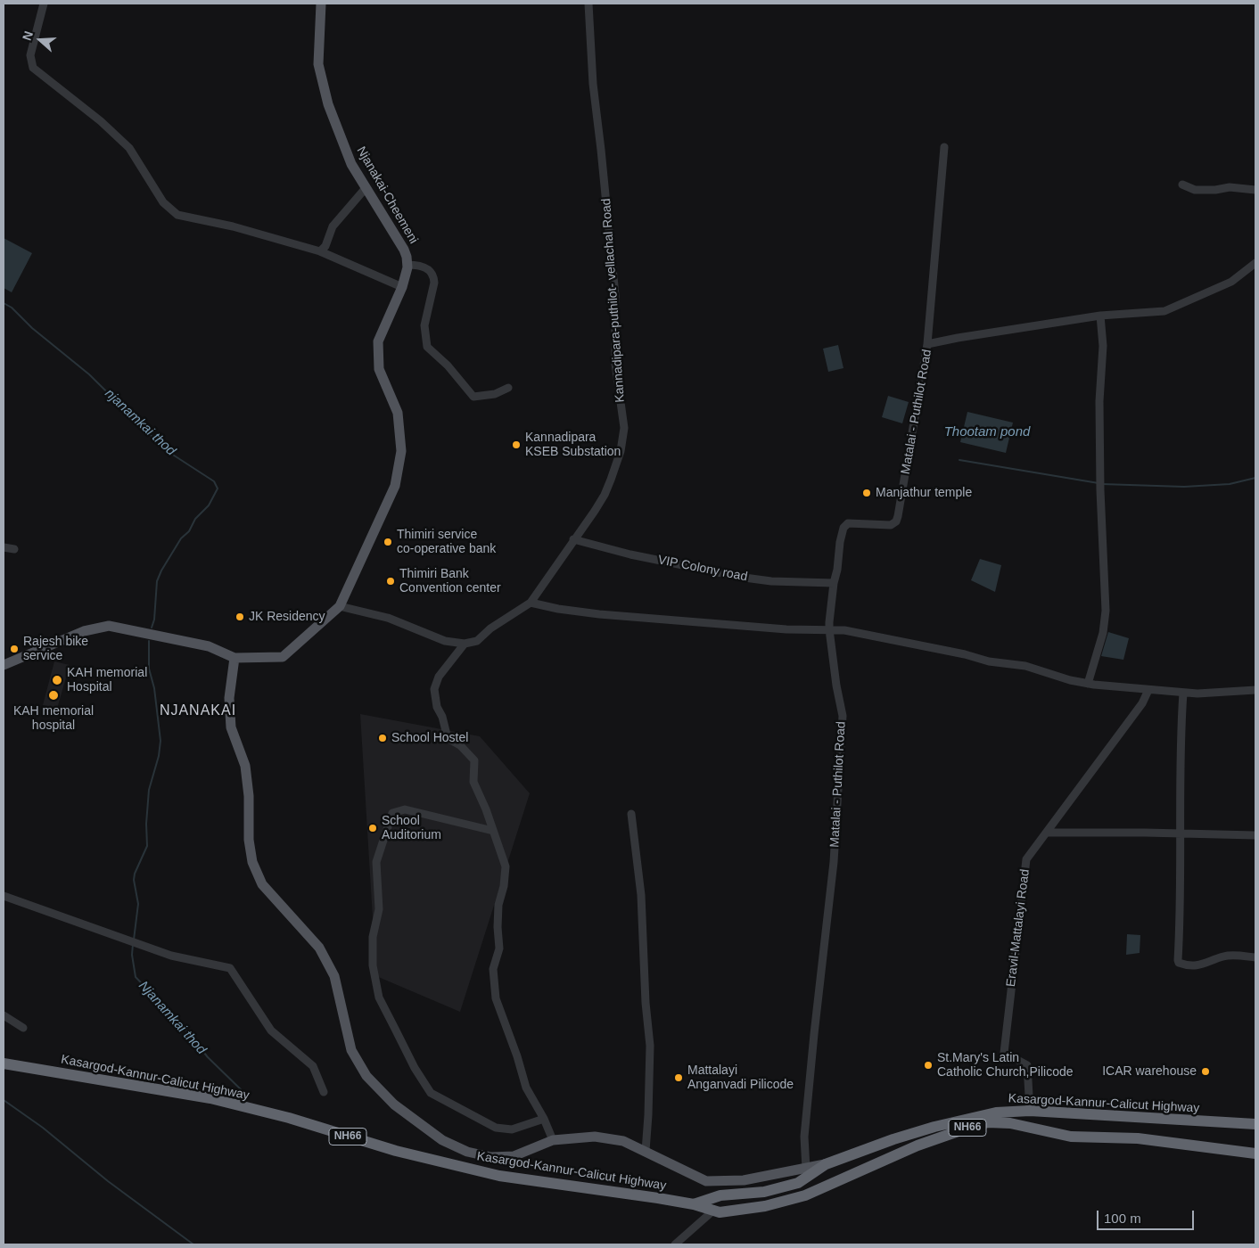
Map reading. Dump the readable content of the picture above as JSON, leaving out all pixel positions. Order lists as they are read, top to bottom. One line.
{"streets":{"highway":["Kasargod-Kannur-Calicut Highway","NH66"],"main road":["Njanakai-Cheemeni"],"street":["Kannadipara-puthilot- vellachal Road","Matalai - Puthilot Road","VIP Colony road","Eravil-Mattalayi Road"]},"crossings":[["Njanakai-Cheemeni","Kasargod-Kannur-Calicut Highway"],["Kannadipara-puthilot- vellachal Road","VIP Colony road"],["Matalai - Puthilot Road","VIP Colony road"],["Matalai - Puthilot Road","Kasargod-Kannur-Calicut Highway"],["Eravil-Mattalayi Road","Kasargod-Kannur-Calicut Highway"]],"districts":["NJANAKAI"],"water":["njanamkai thod","Thootam pond","Njanamkai thod"],"places":["Kannadipara KSEB Substation","Manjathur temple","Thimiri service co-operative bank","Thimiri Bank Convention center","JK Residency","Rajesh bike service","KAH memorial Hospital","KAH memorial hospital","School Hostel","School Auditorium","St.Mary's Latin Catholic Church,Pilicode","ICAR warehouse","Mattalayi Anganvadi Pilicode"],"scale_bar":"100 m","north":"left"}
